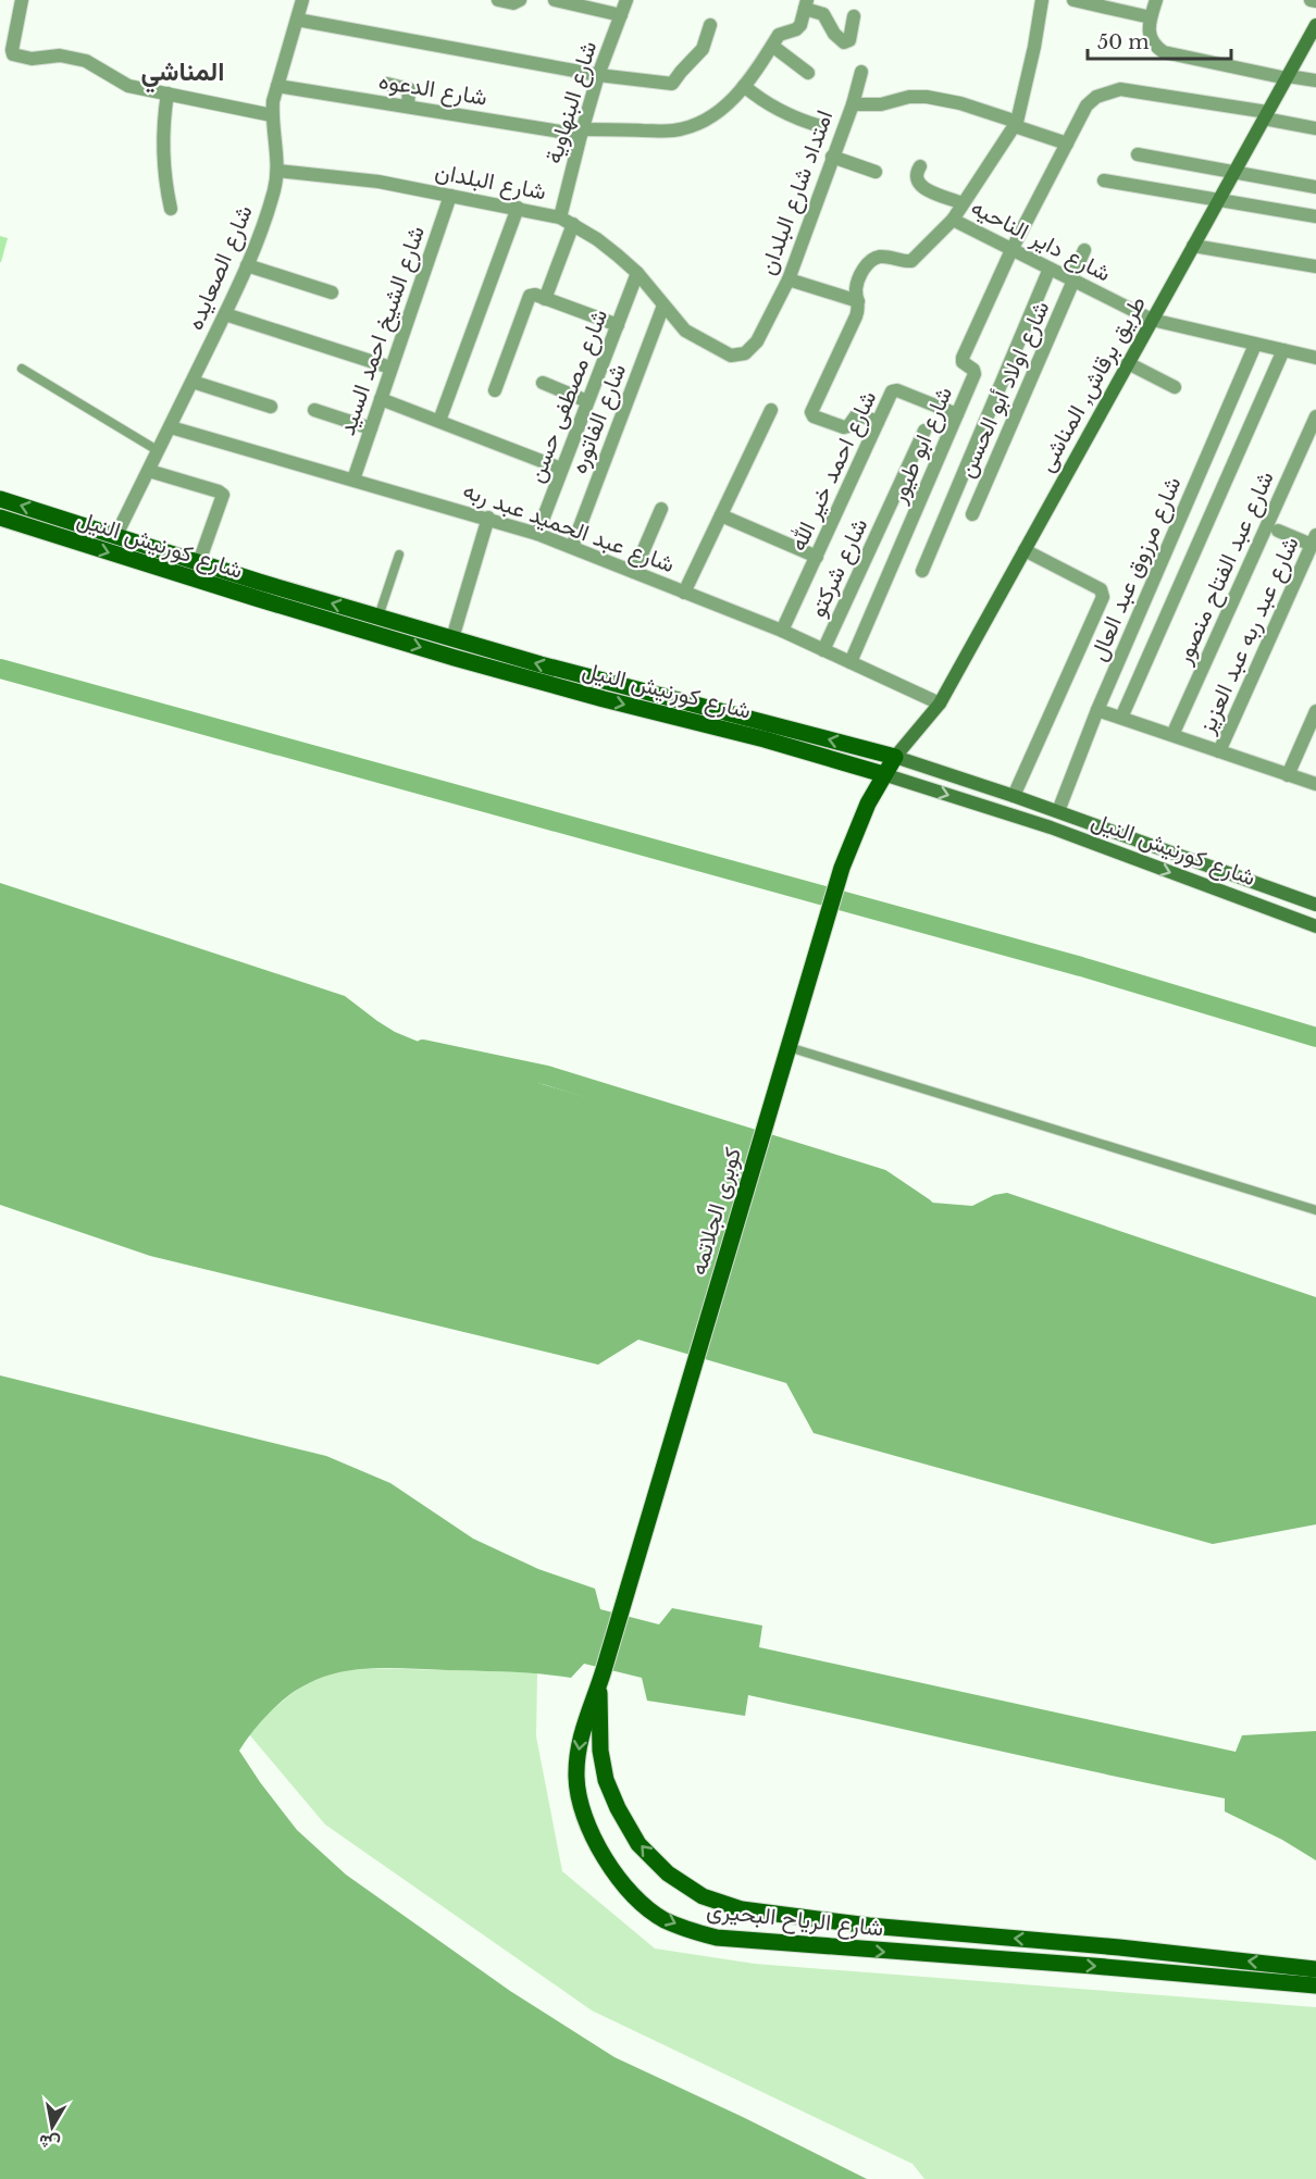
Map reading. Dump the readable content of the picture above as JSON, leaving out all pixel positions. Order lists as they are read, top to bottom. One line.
{"streets":{"main road":["طريق برقاش, المناشى","شارع كورنيش النيل","كوبرى الجلاتمه","شارع الرياح البحيرى"],"street":["شارع الدعوه","شارع البنهاوية","شارع البلدان","امتداد شارع البلدان","شارع داير الناحيه","شارع الصعايده","شارع الشيخ احمد السيد","شارع اولاد أبو الحسن","شارع مصطفى حسن","شارع الفاتوره","شارع ابو طيور","شارع احمد خير الله","شارع عبد الحميد عبد ربه","شارع شركتو","شارع عبد الفتاح منصور","شارع مرزوق عبد العال","شارع عبد ربه عبد العزيز"]},"crossings":[["شارع الدعوه","شارع البنهاوية"],["شارع الدعوه","شارع الصعايده"],["شارع البنهاوية","شارع البلدان"],["شارع البلدان","امتداد شارع البلدان"],["شارع البلدان","شارع الصعايده"],["شارع البلدان","شارع الشيخ احمد السيد"],["شارع البلدان","شارع مصطفى حسن"],["شارع البلدان","شارع الفاتوره"],["امتداد شارع البلدان","شارع داير الناحيه"],["امتداد شارع البلدان","شارع الفاتوره"],["شارع داير الناحيه","طريق برقاش, المناشى"],["شارع داير الناحيه","شارع اولاد أبو الحسن"],["شارع داير الناحيه","شارع ابو طيور"],["شارع داير الناحيه","شارع مرزوق عبد العال"],["شارع الصعايده","شارع عبد الحميد عبد ربه"],["شارع الصعايده","شارع كورنيش النيل"],["شارع الشيخ احمد السيد","شارع عبد الحميد عبد ربه"],["طريق برقاش, المناشى","شارع عبد الحميد عبد ربه"],["طريق برقاش, المناشى","شارع كورنيش النيل"],["طريق برقاش, المناشى","كوبرى الجلاتمه"],["شارع مصطفى حسن","شارع عبد الحميد عبد ربه"],["شارع الفاتوره","شارع عبد الحميد عبد ربه"],["شارع ابو طيور","شارع احمد خير الله"],["شارع ابو طيور","شارع عبد الحميد عبد ربه"],["شارع احمد خير الله","شارع عبد الحميد عبد ربه"],["شارع عبد الحميد عبد ربه","شارع شركتو"],["شارع كورنيش النيل","شارع مرزوق عبد العال"],["شارع كورنيش النيل","كوبرى الجلاتمه"],["كوبرى الجلاتمه","شارع الرياح البحيرى"]],"districts":["المناشي"],"scale_bar":"50 m","north":"bottom"}
